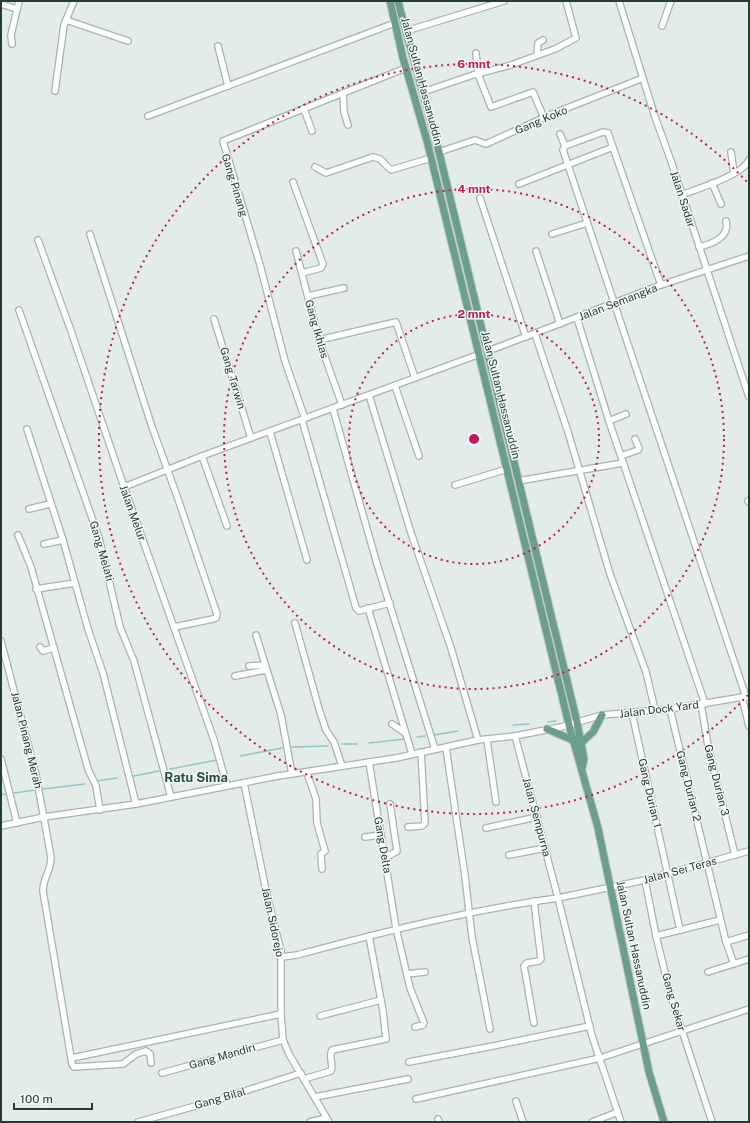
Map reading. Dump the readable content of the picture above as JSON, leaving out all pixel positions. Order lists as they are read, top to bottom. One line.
{"streets":{"main road":["Jalan Sultan Hassanuddin"],"street":["Gang Koko","Gang Pinang","Jalan Sadar","Jalan Semangka","Gang Ikhlas","Gang Tarwin","Jalan Melur","Gang Melati","Jalan Dock Yard","Jalan Pinang Merah","Gang Durian 3","Gang Durian 2","Gang Durian 1","Jalan Sempurna","Gang Delta","Jalan Sei Teras","Jalan Sidorejo","Gang Sekar","Gang Mandiri","Gang Bilal"]},"crossings":[["Jalan Sultan Hassanuddin","Gang Koko"],["Jalan Sultan Hassanuddin","Gang Pinang"],["Jalan Sultan Hassanuddin","Jalan Semangka"],["Jalan Sultan Hassanuddin","Jalan Dock Yard"],["Jalan Sultan Hassanuddin","Jalan Sei Teras"],["Gang Koko","Jalan Sadar"],["Jalan Sadar","Jalan Semangka"],["Jalan Semangka","Gang Durian 3"],["Jalan Melur","Jalan Dock Yard"],["Gang Melati","Jalan Dock Yard"],["Jalan Dock Yard","Jalan Pinang Merah"],["Jalan Dock Yard","Gang Durian 3"],["Jalan Dock Yard","Gang Durian 2"],["Jalan Dock Yard","Gang Durian 1"],["Jalan Dock Yard","Jalan Sempurna"],["Jalan Dock Yard","Gang Delta"],["Jalan Dock Yard","Jalan Sidorejo"],["Gang Durian 3","Jalan Sei Teras"],["Gang Durian 2","Jalan Sei Teras"],["Gang Durian 1","Jalan Sei Teras"],["Jalan Sempurna","Jalan Sei Teras"],["Gang Delta","Jalan Sei Teras"],["Jalan Sei Teras","Jalan Sidorejo"],["Jalan Sei Teras","Gang Sekar"],["Jalan Sidorejo","Gang Mandiri"],["Jalan Sidorejo","Gang Bilal"]],"districts":["Ratu Sima"],"scale_bar":"100 m","rings":["6 mnt","4 mnt","2 mnt"]}
